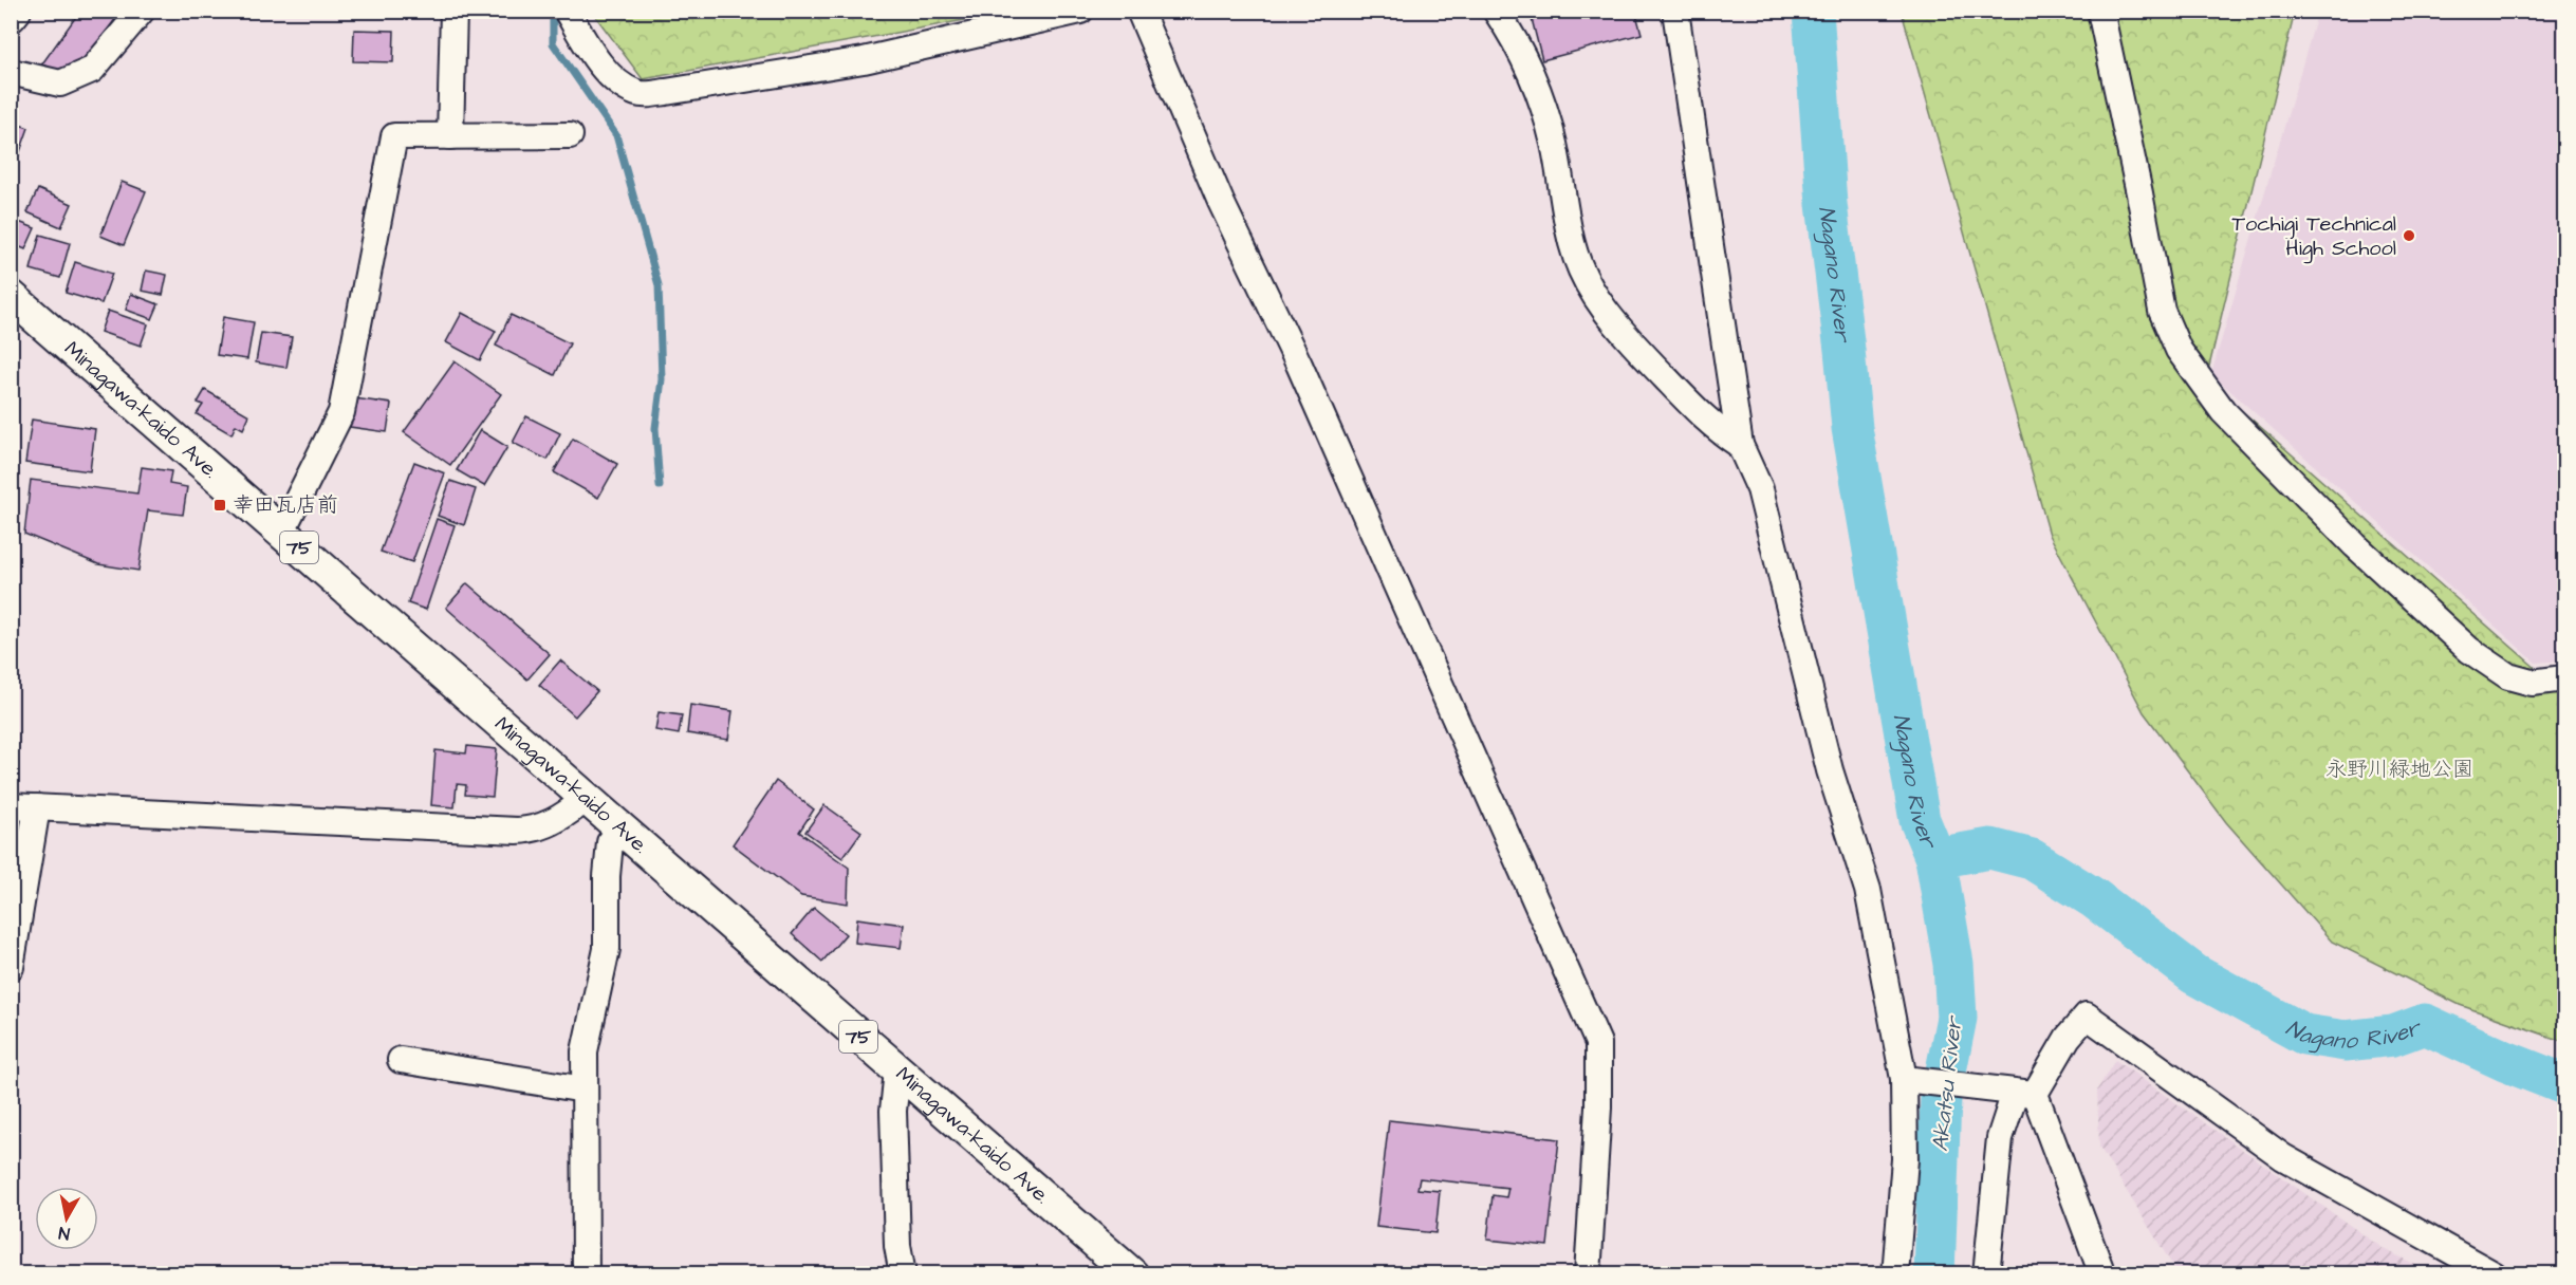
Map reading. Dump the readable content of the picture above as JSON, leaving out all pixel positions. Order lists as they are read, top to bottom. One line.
{"streets":{"main road":["Minagawa-kaido Ave.","75"]},"water":["Nagano River","Akatsu River"],"parks":["永野川緑地公園"],"places":{"other":["Tochigi Technical High School"],"transit":["幸田瓦店前"]},"north":"bottom"}
